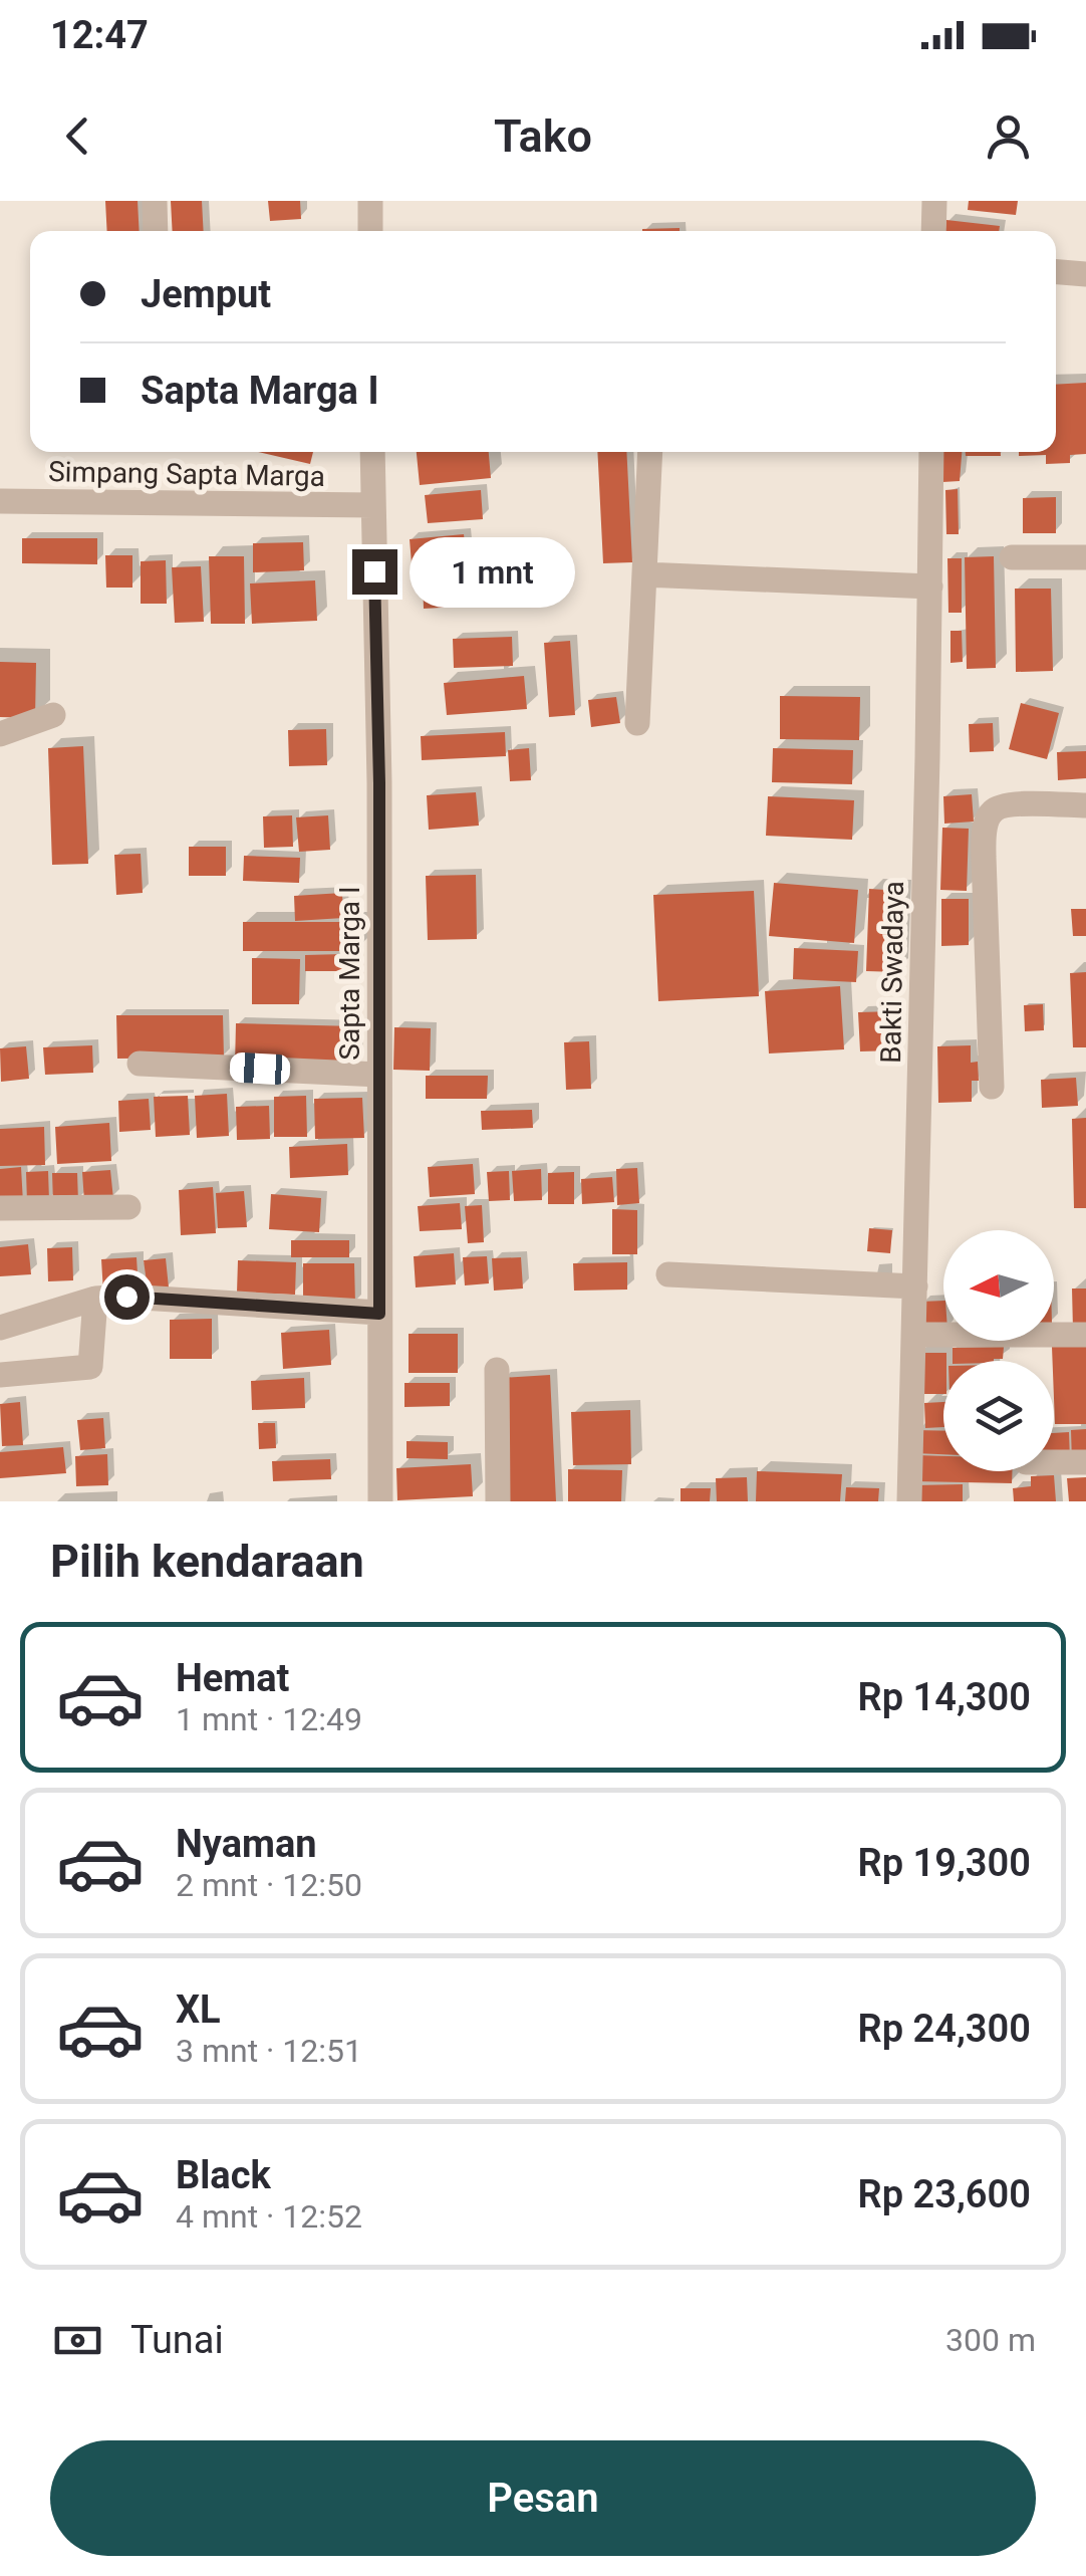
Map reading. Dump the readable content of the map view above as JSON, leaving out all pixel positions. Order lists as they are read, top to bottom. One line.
{"streets":{"street":["Simpang Sapta Marga","Bakti Swadaya","Sapta Marga I"]},"crossings":[["Simpang Sapta Marga","Sapta Marga I"]],"north":"left","page":{"status":"12:47","header":"Tako","banner":["Jemput","Sapta Marga I"],"bubble":"1 mnt","heading":"Pilih kendaraan","list":[{"name":"Hemat","note":"1 mnt · 12:49","value":"Rp 14,300"},{"name":"Nyaman","note":"2 mnt · 12:50","value":"Rp 19,300"},{"name":"XL","note":"3 mnt · 12:51","value":"Rp 24,300"},{"name":"Black","note":"4 mnt · 12:52","value":"Rp 23,600"}],"pay":["Tunai","300 m"],"buttons":"Pesan"}}
